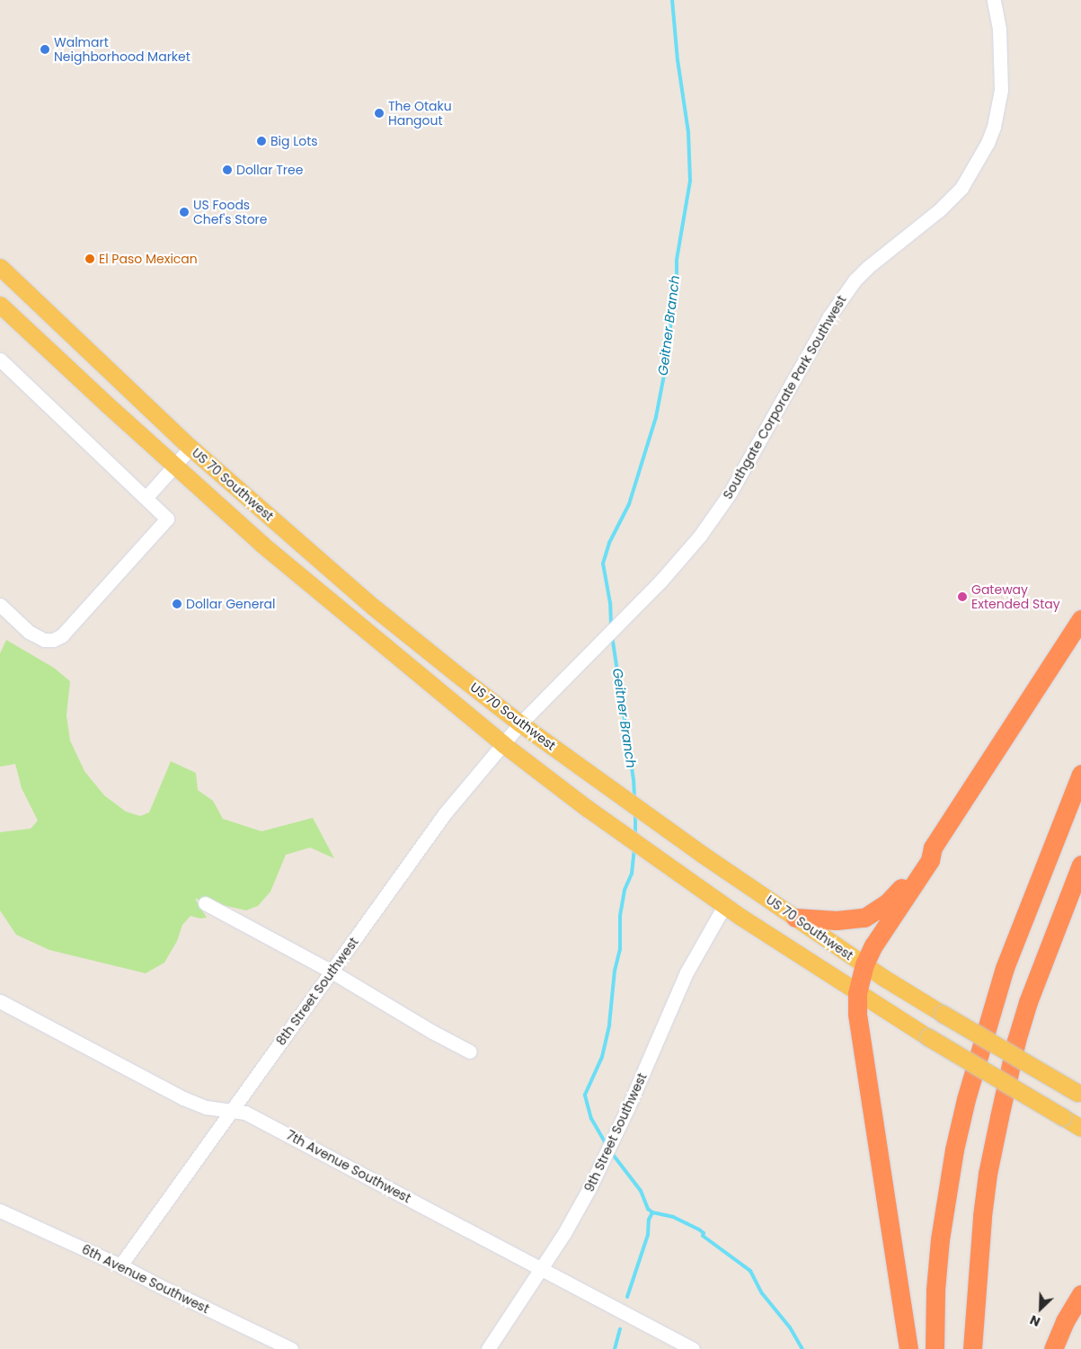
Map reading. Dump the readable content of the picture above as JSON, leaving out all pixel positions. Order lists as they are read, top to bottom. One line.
{"streets":{"main road":["US 70 Southwest"],"street":["Southgate Corporate Park Southwest","8th Street Southwest","9th Street Southwest","7th Avenue Southwest","6th Avenue Southwest"]},"crossings":[["Southgate Corporate Park Southwest","US 70 Southwest"],["Southgate Corporate Park Southwest","8th Street Southwest"],["US 70 Southwest","8th Street Southwest"],["US 70 Southwest","9th Street Southwest"],["8th Street Southwest","7th Avenue Southwest"],["8th Street Southwest","6th Avenue Southwest"],["9th Street Southwest","7th Avenue Southwest"]],"water":["Geitner Branch"],"places":["Walmart Neighborhood Market","The Otaku Hangout","Big Lots","Dollar Tree","US Foods Chef's Store","El Paso Mexican","Gateway Extended Stay","Dollar General"],"north":"bottom left"}
